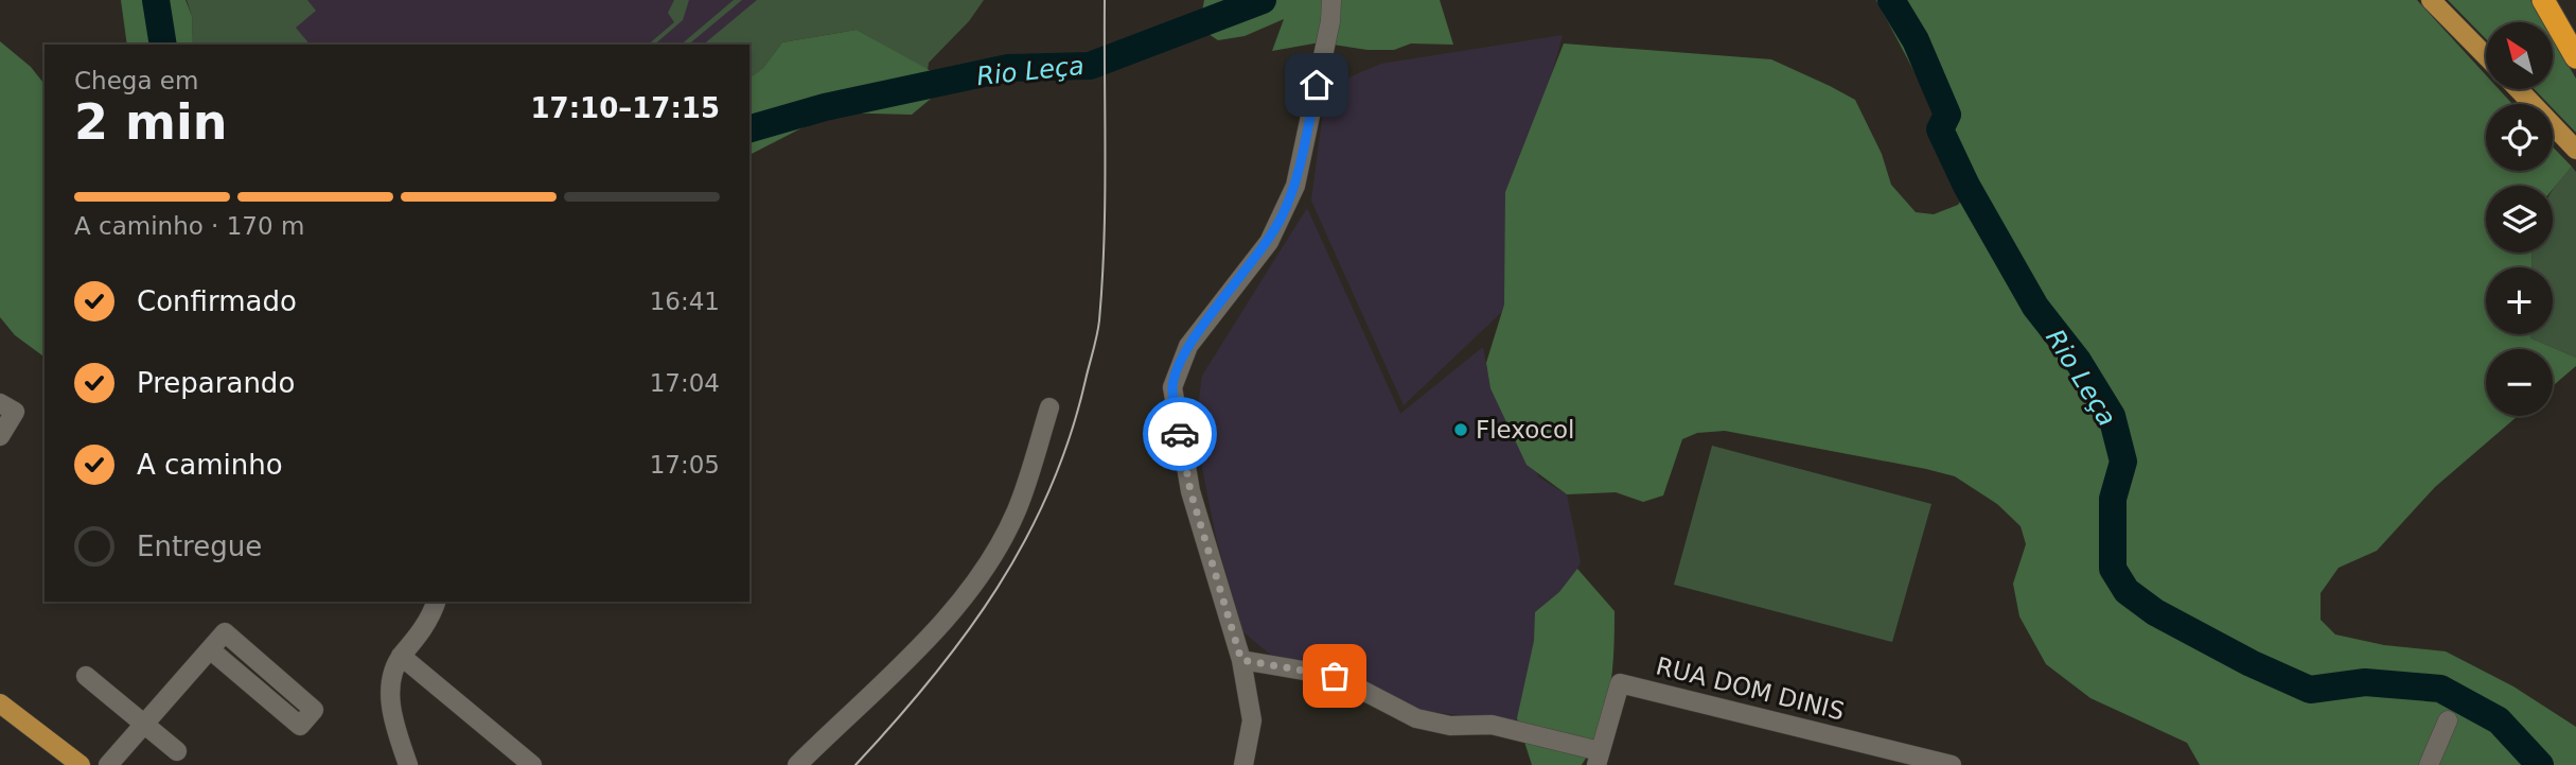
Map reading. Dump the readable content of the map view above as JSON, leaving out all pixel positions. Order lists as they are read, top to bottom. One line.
{"streets":{"street":["RUA DOM DINIS"]},"water":["Rio Leça"],"places":["Flexocol"],"north":"top left","page":{"map_buttons":["+","−"],"heading":["2 min","Chega em","17:10–17:15"],"bar":"A caminho · 170 m","list":[["Confirmado","16:41"],["Preparando","17:04"],["A caminho","17:05"],"Entregue"]}}
